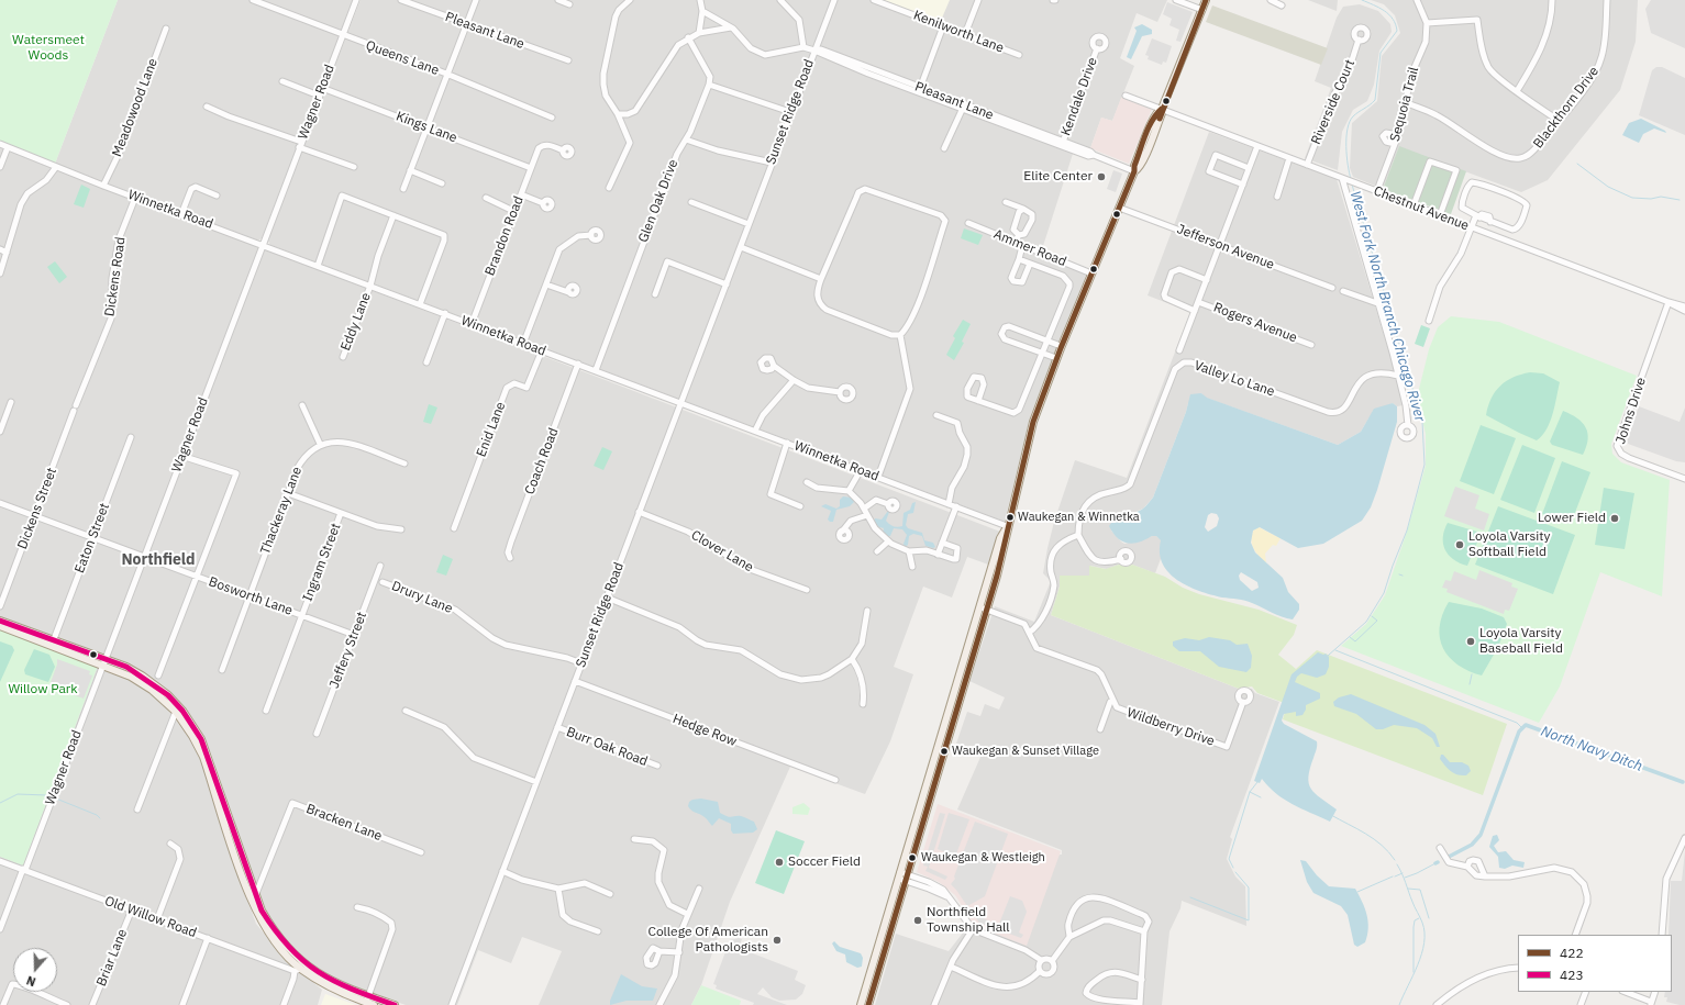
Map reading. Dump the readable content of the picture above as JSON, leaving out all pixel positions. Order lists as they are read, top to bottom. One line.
{"streets":{"street":["Pleasant Lane","Kenilworth Lane","Queens Lane","Kendale Drive","Wagner Road","Riverside Court","Sequoia Trail","Meadowood Lane","Blackthorn Drive","Sunset Ridge Road","Kings Lane","Glen Oak Drive","Chestnut Avenue","Winnetka Road","Brandon Road","Jefferson Avenue","Ammer Road","Dickens Road","Eddy Lane","Rogers Avenue","Valley Lo Lane","Johns Drive","Enid Lane","Coach Road","Dickens Street","Thackeray Lane","Eaton Street","Clover Lane","Ingram Street","Bosworth Lane","Drury Lane","Jeffery Street","Wildberry Drive","Hedge Row","Burr Oak Road","Bracken Lane","Old Willow Road","Briar Lane"]},"crossings":[["Pleasant Lane","Kendale Drive"],["Pleasant Lane","Sunset Ridge Road"],["Queens Lane","Wagner Road"],["Wagner Road","Kings Lane"],["Wagner Road","Winnetka Road"],["Wagner Road","Bosworth Lane"],["Wagner Road","Old Willow Road"],["Riverside Court","Chestnut Avenue"],["Sequoia Trail","Blackthorn Drive"],["Meadowood Lane","Winnetka Road"],["Sunset Ridge Road","Winnetka Road"],["Sunset Ridge Road","Clover Lane"],["Sunset Ridge Road","Drury Lane"],["Sunset Ridge Road","Hedge Row"],["Sunset Ridge Road","Burr Oak Road"],["Kings Lane","Brandon Road"],["Glen Oak Drive","Winnetka Road"],["Chestnut Avenue","Johns Drive"],["Winnetka Road","Brandon Road"],["Winnetka Road","Dickens Road"],["Winnetka Road","Eddy Lane"],["Winnetka Road","Enid Lane"],["Winnetka Road","Coach Road"],["Dickens Road","Dickens Street"],["Dickens Street","Bosworth Lane"],["Thackeray Lane","Bosworth Lane"],["Eaton Street","Bosworth Lane"],["Ingram Street","Bosworth Lane"],["Bosworth Lane","Jeffery Street"],["Old Willow Road","Briar Lane"]],"districts":["Northfield"],"water":["West Fork North Branch Chicago River","North Navy Ditch"],"parks":["Watersmeet Woods","Willow Park"],"places":["Elite Center","Waukegan & Winnetka","Lower Field","Loyola Varsity Softball Field","Loyola Varsity Baseball Field","Waukegan & Sunset Village","Waukegan & Westleigh","Soccer Field","Northfield Township Hall","College Of American Pathologists"],"lines":["transit line 422","transit line 423"],"legend":["422","423"],"north":"bottom"}
